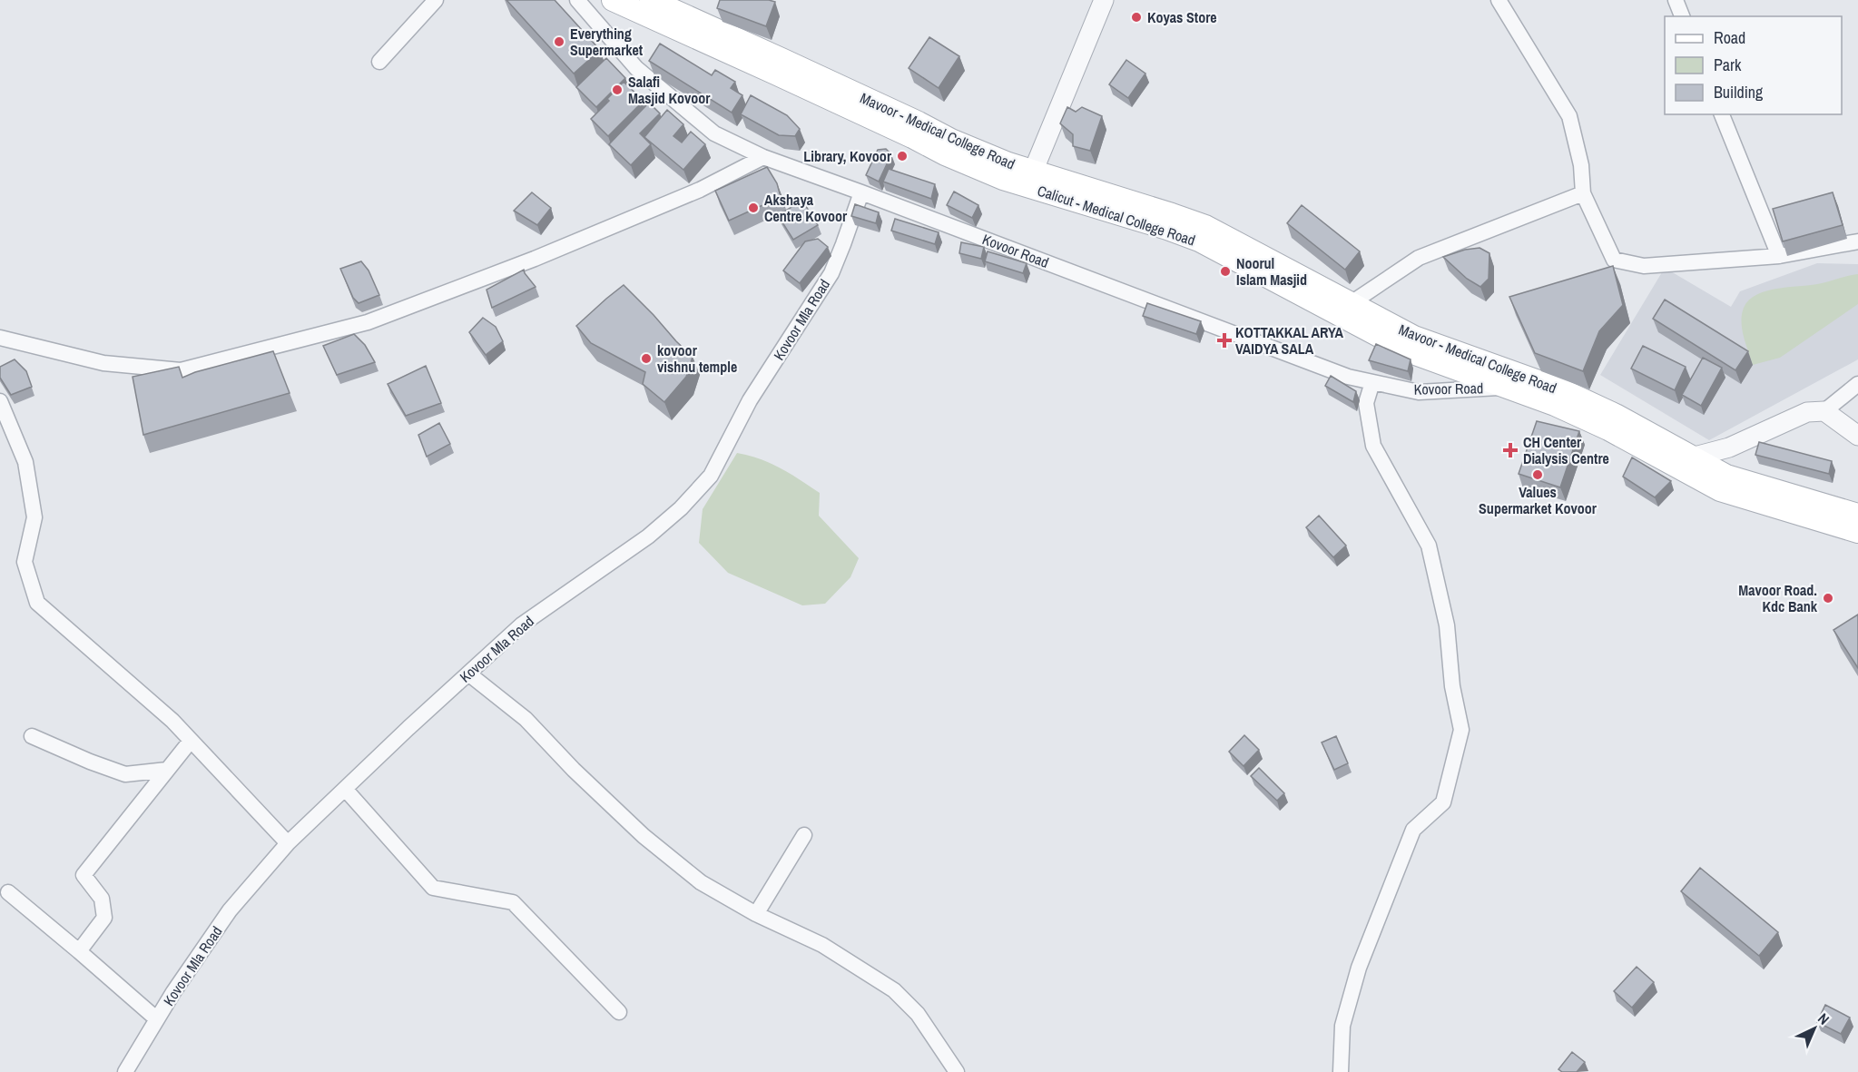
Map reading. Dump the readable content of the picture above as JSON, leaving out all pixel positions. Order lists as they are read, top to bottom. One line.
{"streets":{"main road":["Mavoor - Medical College Road","Calicut - Medical College Road"],"street":["Kovoor Road","Kovoor Mla Road"]},"crossings":[["Mavoor - Medical College Road","Calicut - Medical College Road"],["Mavoor - Medical College Road","Kovoor Road"],["Calicut - Medical College Road","Kovoor Road"],["Kovoor Road","Kovoor Mla Road"]],"places":{"other":["Koyas Store","Everything Supermarket","Salafi Masjid Kovoor","Library, Kovoor","Akshaya Centre Kovoor","Noorul Islam Masjid","kovoor vishnu temple","Values Supermarket Kovoor","Mavoor Road. Kdc Bank"],"health":["KOTTAKKAL ARYA VAIDYA SALA","CH Center Dialysis Centre"]},"legend":["Road","Park","Building"],"north":"top right"}
